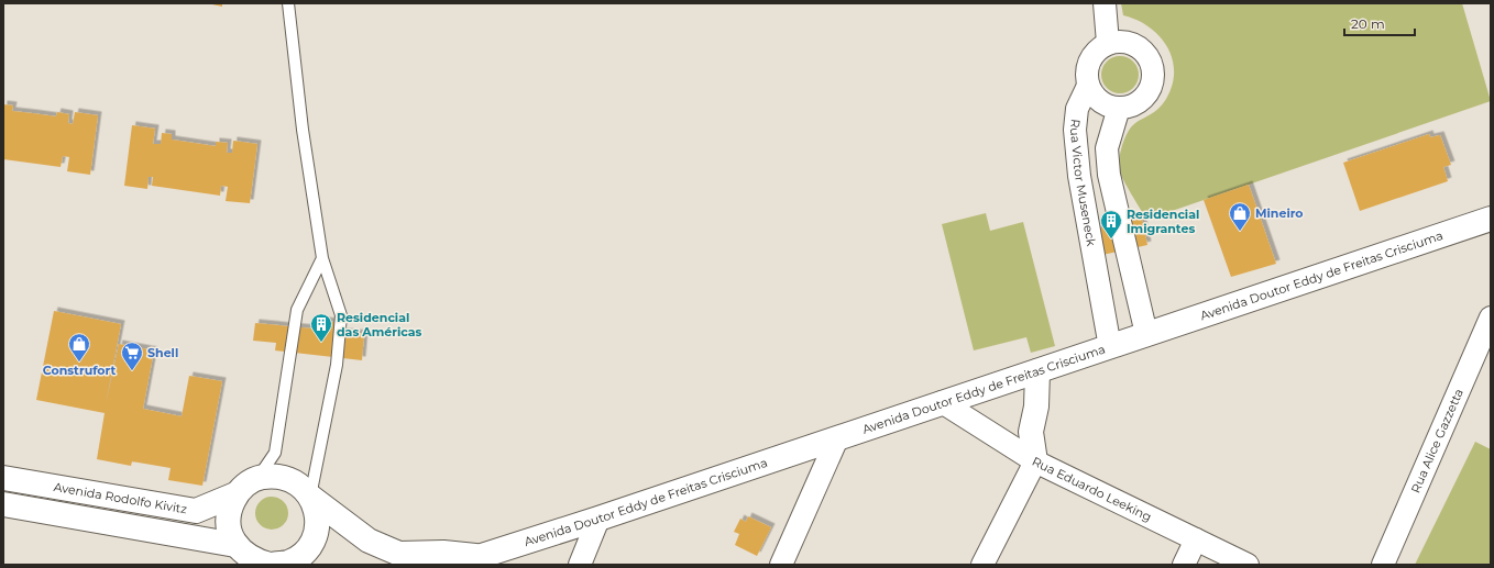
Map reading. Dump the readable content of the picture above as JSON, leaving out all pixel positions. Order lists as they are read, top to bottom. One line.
{"streets":{"main road":["Avenida Doutor Eddy de Freitas Crisciuma","Avenida Rodolfo Kivitz"],"street":["Rua Victor Museneck","Rua Alice Gazzetta","Rua Eduardo Leeking"]},"crossings":[["Rua Victor Museneck","Avenida Doutor Eddy de Freitas Crisciuma"],["Avenida Doutor Eddy de Freitas Crisciuma","Rua Eduardo Leeking"],["Avenida Doutor Eddy de Freitas Crisciuma","Avenida Rodolfo Kivitz"]],"places":{"shop":["Mineiro","Construfort"],"building":["Residencial Imigrantes","Residencial das Américas"],"supermarket":["Shell"]},"scale_bar":"20 m"}
